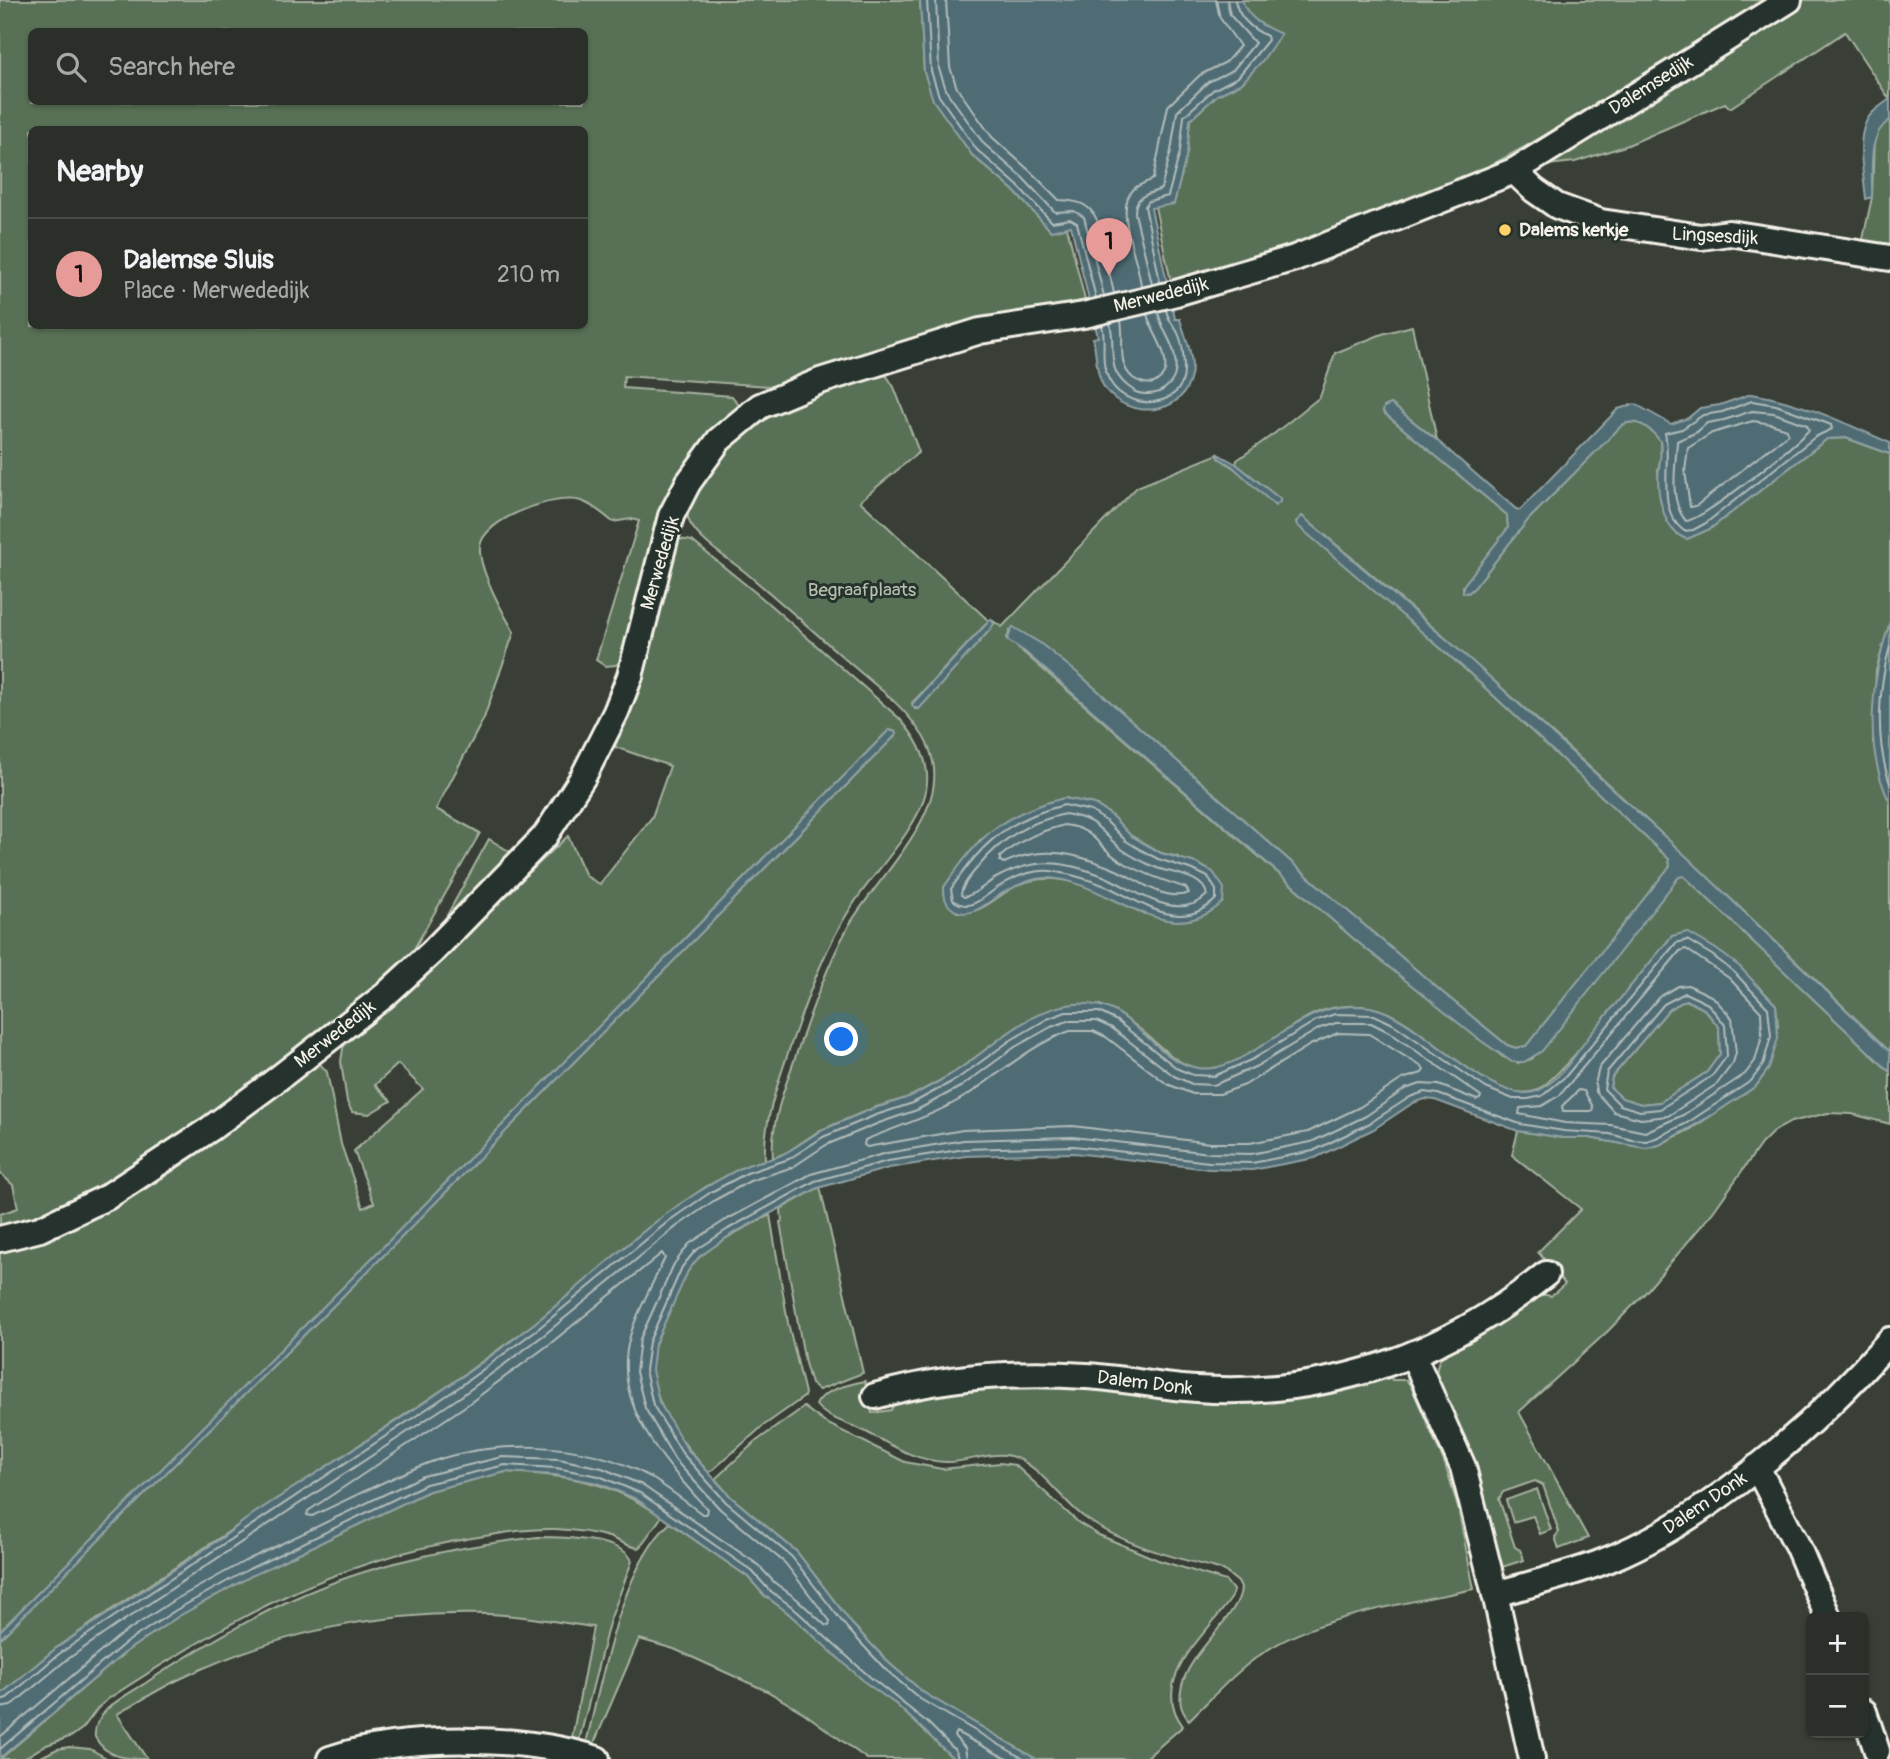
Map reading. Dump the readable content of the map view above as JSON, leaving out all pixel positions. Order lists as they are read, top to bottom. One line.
{"streets":{"street":["Dalemsedijk","Lingsesdijk","Merwededijk","Dalem Donk"]},"crossings":[["Dalemsedijk","Lingsesdijk"],["Dalemsedijk","Merwededijk"],["Lingsesdijk","Merwededijk"]],"parks":["Begraafplaats"],"places":["Dalems kerkje"],"page":{"search":"Search here","heading":"Nearby","list":[{"mark":"1","name":"Dalemse Sluis","note":"Place · Merwededijk","value":"210 m"}],"pins":"1","map_buttons":["+","−"]}}
